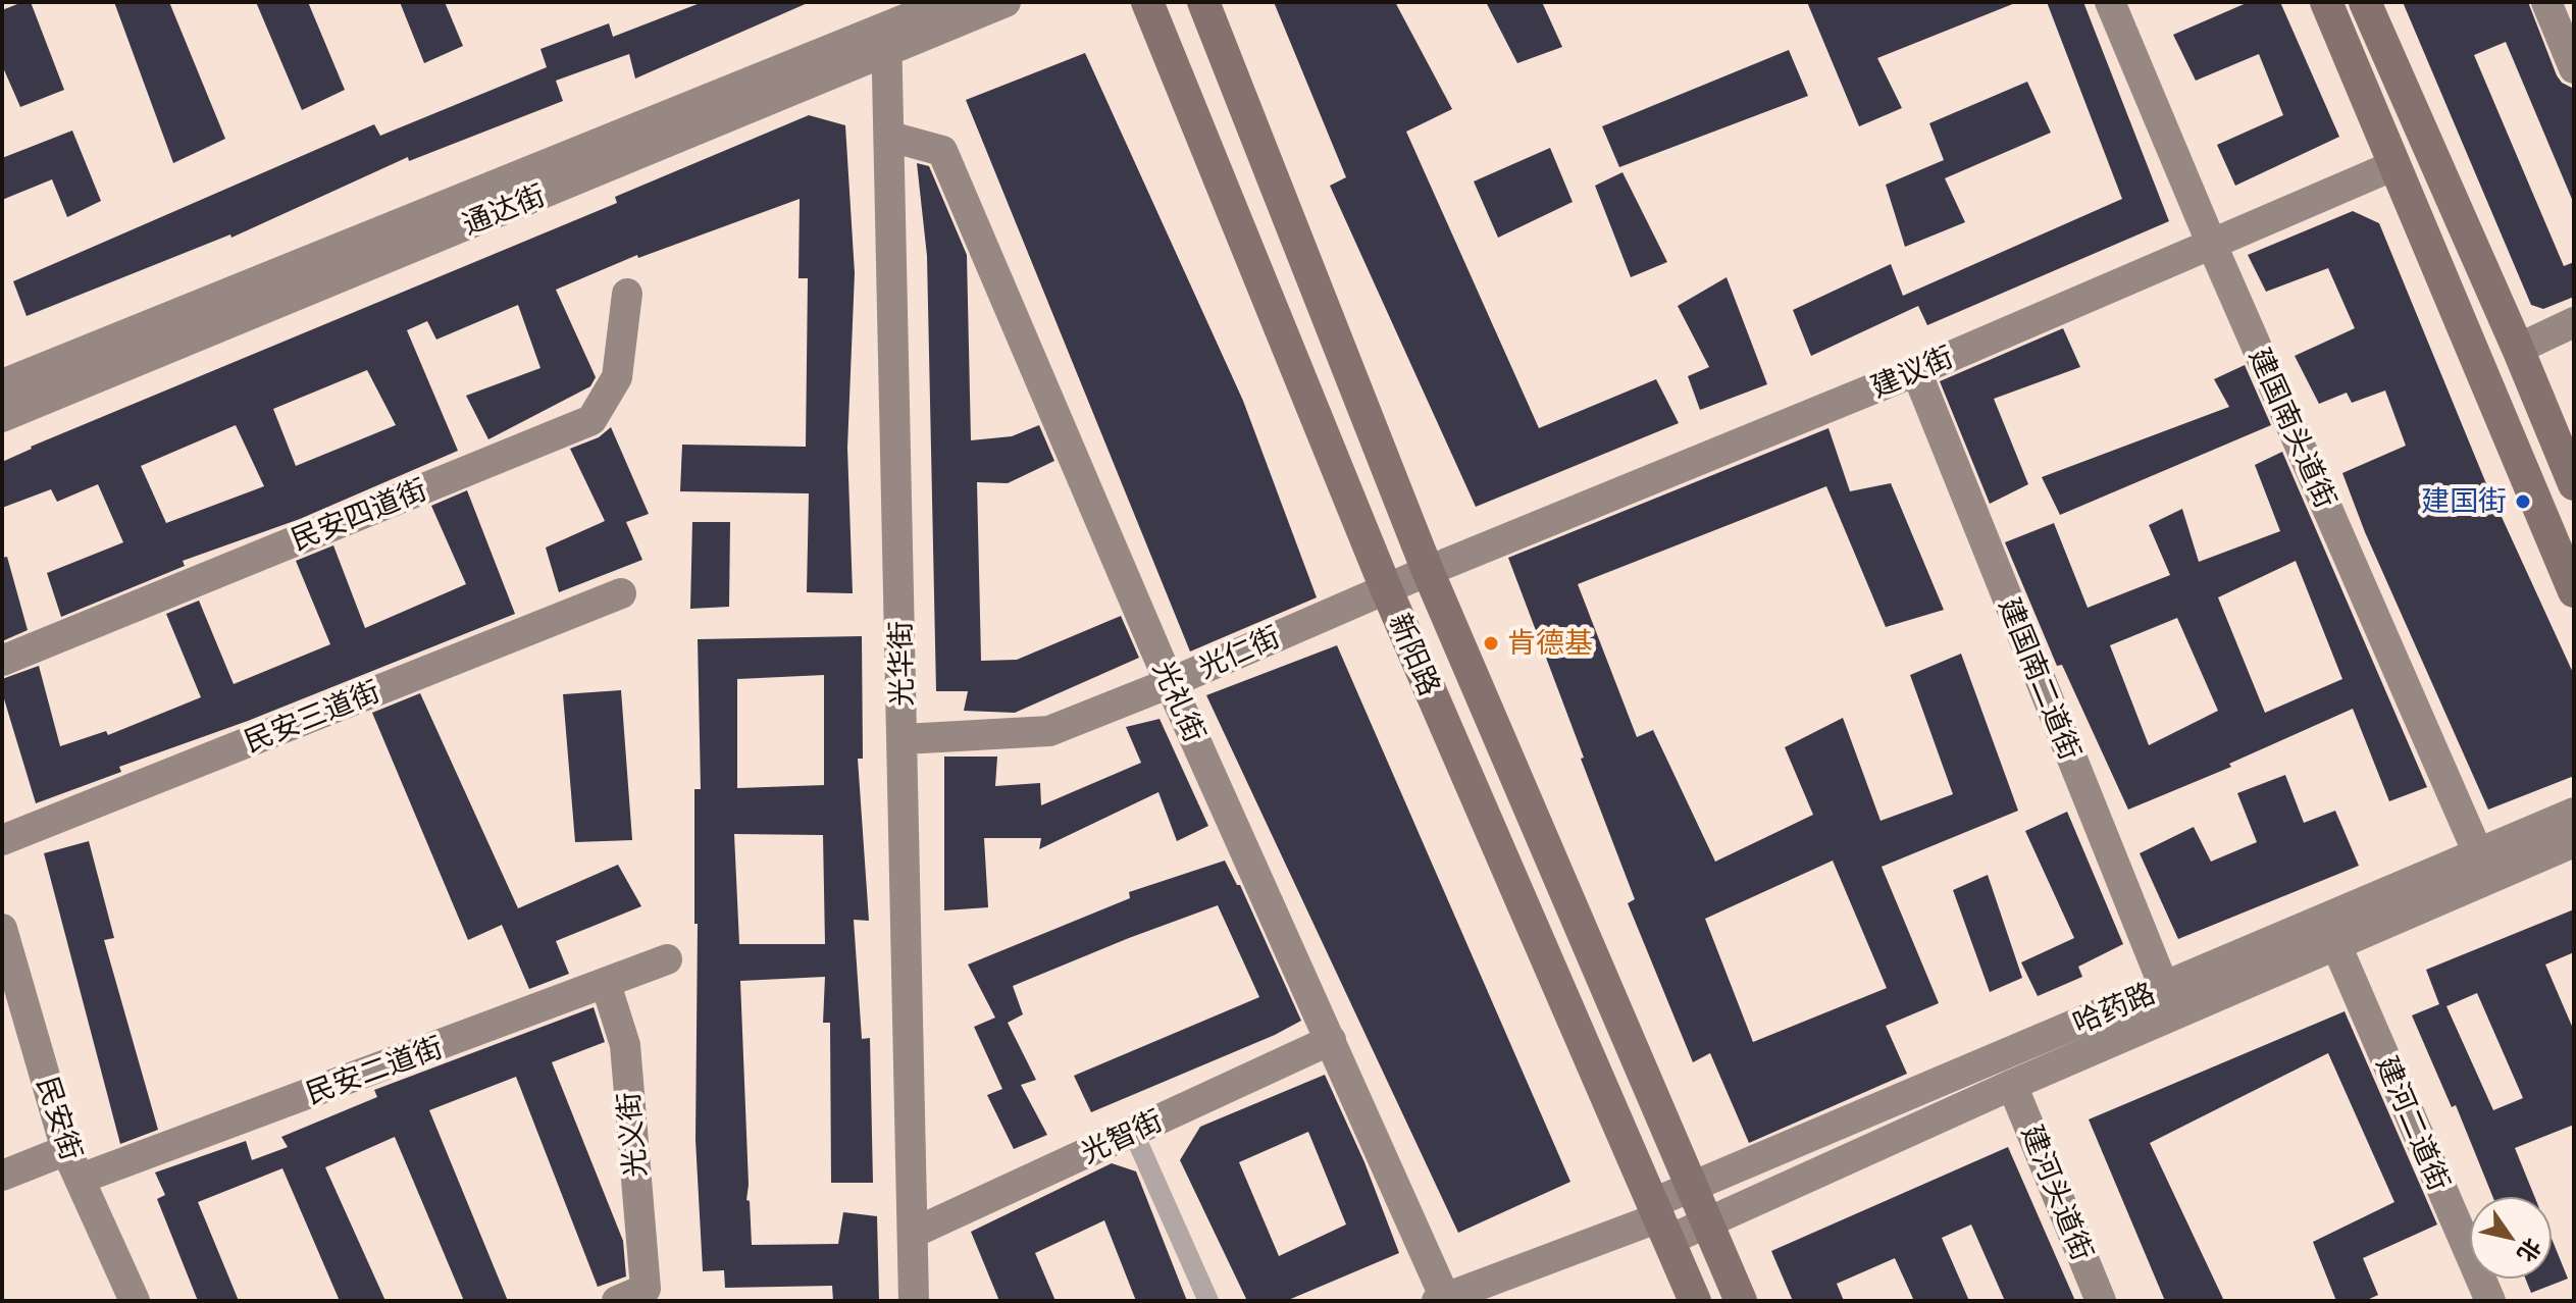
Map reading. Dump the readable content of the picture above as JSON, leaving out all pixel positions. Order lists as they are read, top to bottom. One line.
{"streets":{"main road":["新阳路"],"street":["通达街","建议街","建国南头道街","民安四道街","光仁街","光华街","建国南二道街","光礼街","民安三道街","哈药路","民安二道街","民安街","建河二道街","光义街","光智街","建河头道街"]},"crossings":[["通达街","光华街"],["建议街","建国南头道街"],["建议街","光仁街"],["建议街","新阳路"],["建议街","建国南二道街"],["建国南头道街","哈药路"],["光仁街","新阳路"],["光仁街","光华街"],["光仁街","光礼街"],["新阳路","哈药路"],["光华街","光礼街"],["光华街","光智街"],["建国南二道街","哈药路"],["光礼街","哈药路"],["光礼街","光智街"],["哈药路","建河二道街"],["哈药路","建河头道街"],["民安二道街","民安街"],["民安二道街","光义街"]],"places":["建国街","肯德基"],"north":"bottom right"}
